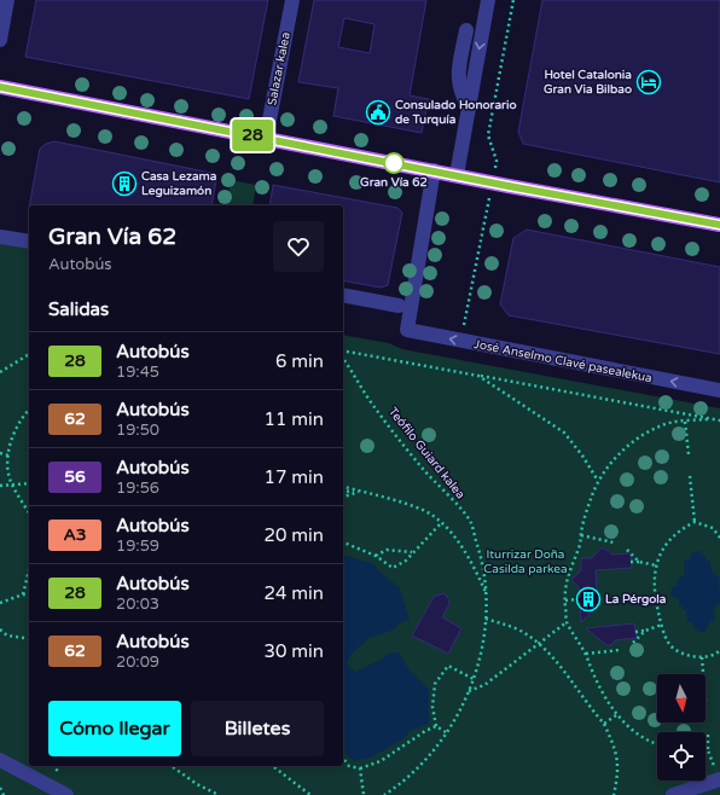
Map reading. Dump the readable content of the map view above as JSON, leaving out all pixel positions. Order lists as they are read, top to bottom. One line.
{"streets":{"street":["Salazar kalea","José Anselmo Clavé pasealekua"],"path":["Teófilo Guiard kalea"]},"parks":["Iturrizar Doña Casilda parkea"],"places":{"hotel":["Hotel Catalonia Gran Via Bilbao"],"public building":["Consulado Honorario de Turquía"],"other":["Gran Vía 62"],"building":["Casa Lezama Leguizamón","La Pérgola"]},"lines":["bus line 28"],"north":"bottom","page":{"on_map":"28","heading":[["Gran Vía 62","Autobús"],"Salidas"],"list":[{"mark":"28","name":"Autobús","note":"19:45","value":"6 min"},{"mark":"62","name":"Autobús","note":"19:50","value":"11 min"},{"mark":"56","name":"Autobús","note":"19:56","value":"17 min"},{"mark":"A3","name":"Autobús","note":"19:59","value":"20 min"},{"mark":"28","name":"Autobús","note":"20:03","value":"24 min"},{"mark":"62","name":"Autobús","note":"20:09","value":"30 min"}],"buttons":["Cómo llegar","Billetes"]}}
